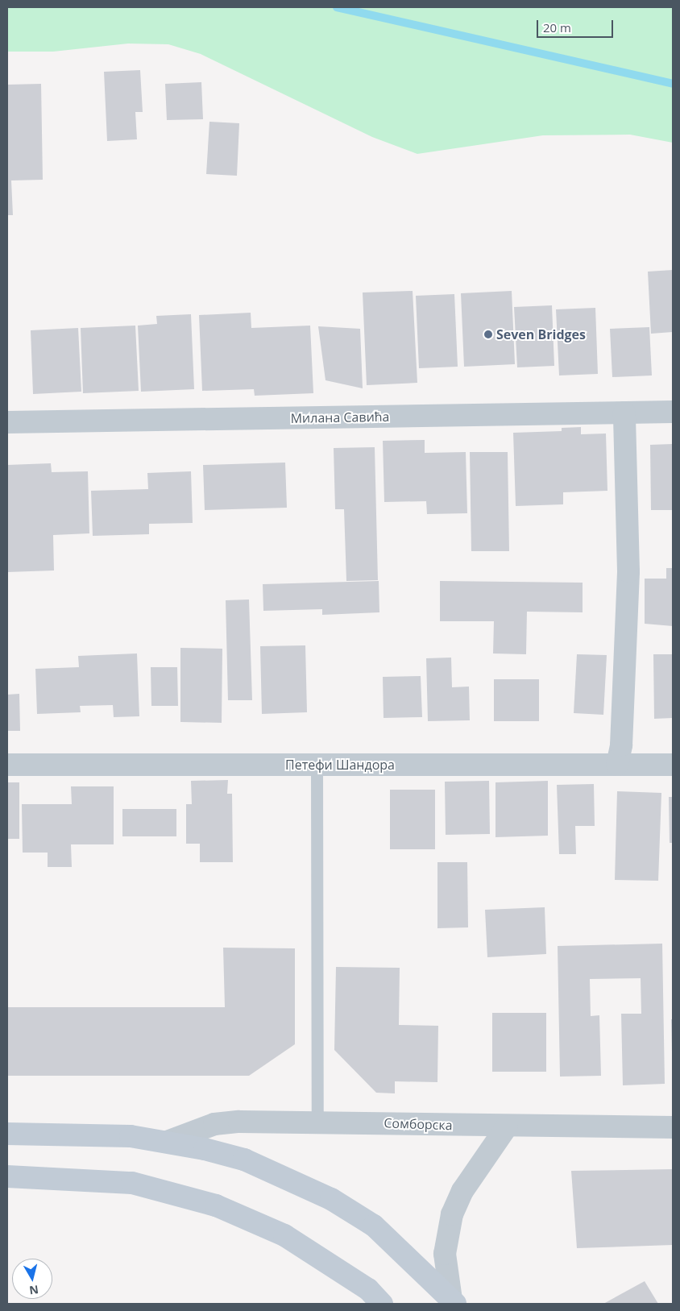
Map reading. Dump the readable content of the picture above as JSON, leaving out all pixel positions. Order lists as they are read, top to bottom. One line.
{"streets":{"street":["Милана Савића","Петефи Шандора","Сомборска"]},"places":["Seven Bridges"],"scale_bar":"20 m","north":"bottom"}
